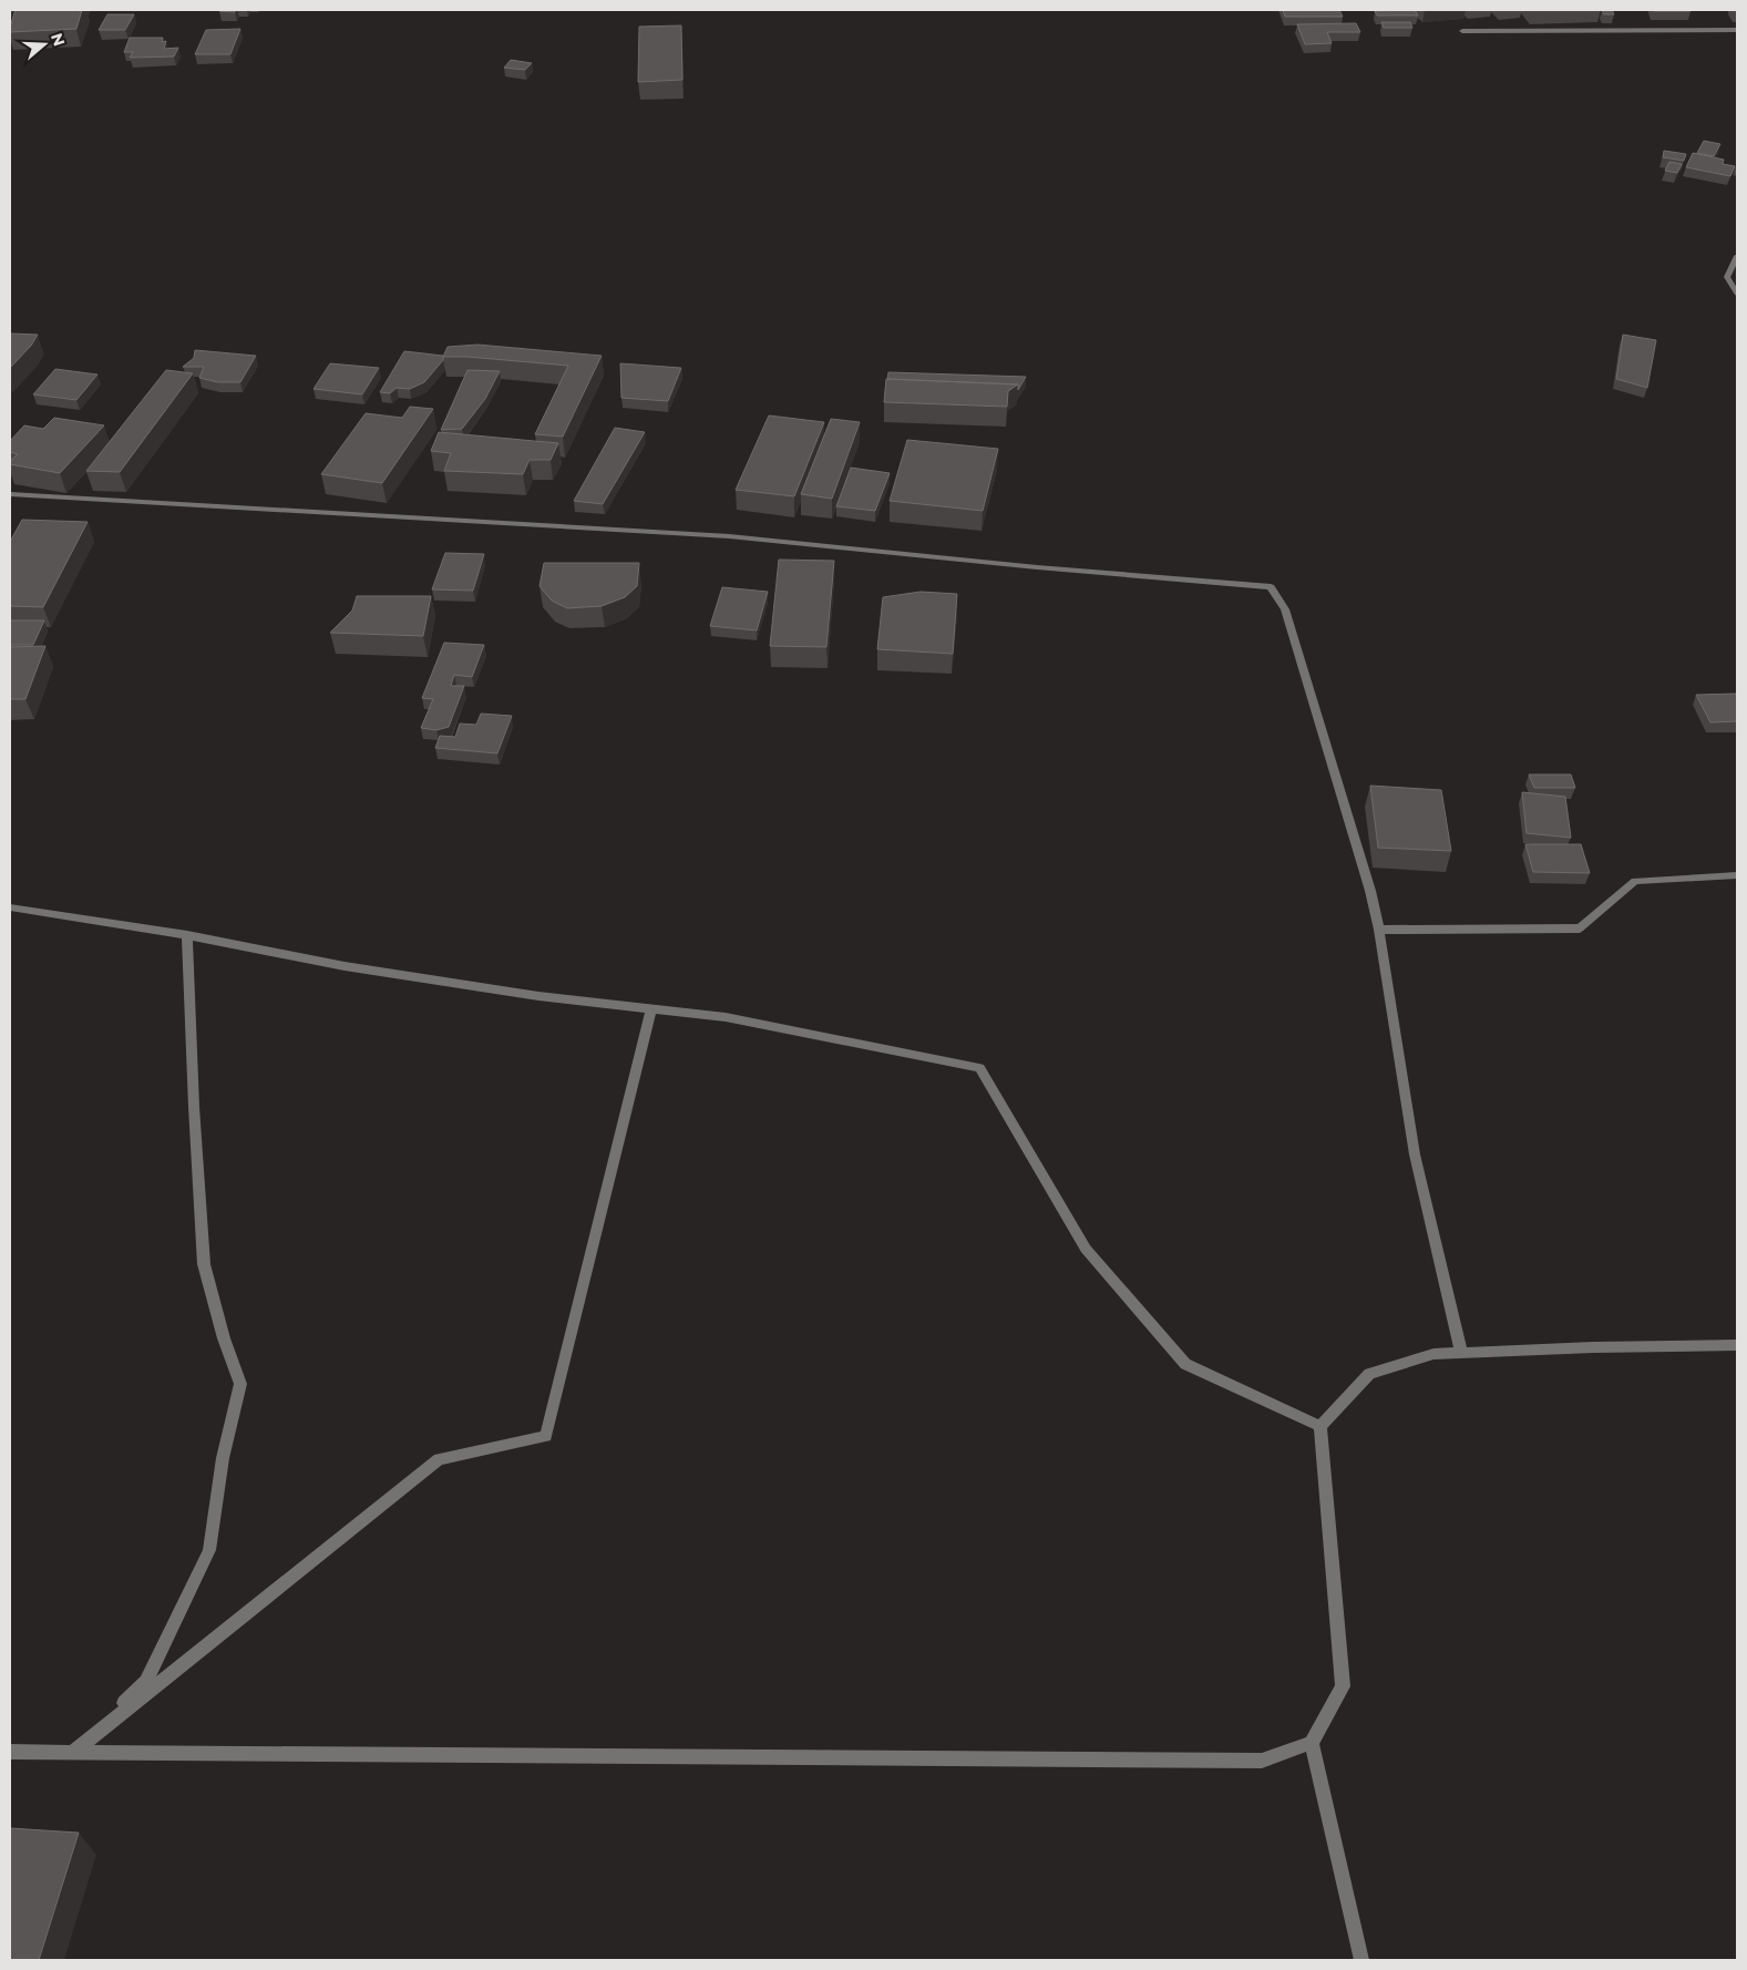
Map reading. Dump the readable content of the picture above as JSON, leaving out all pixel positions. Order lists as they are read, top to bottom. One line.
{"north":"right"}
